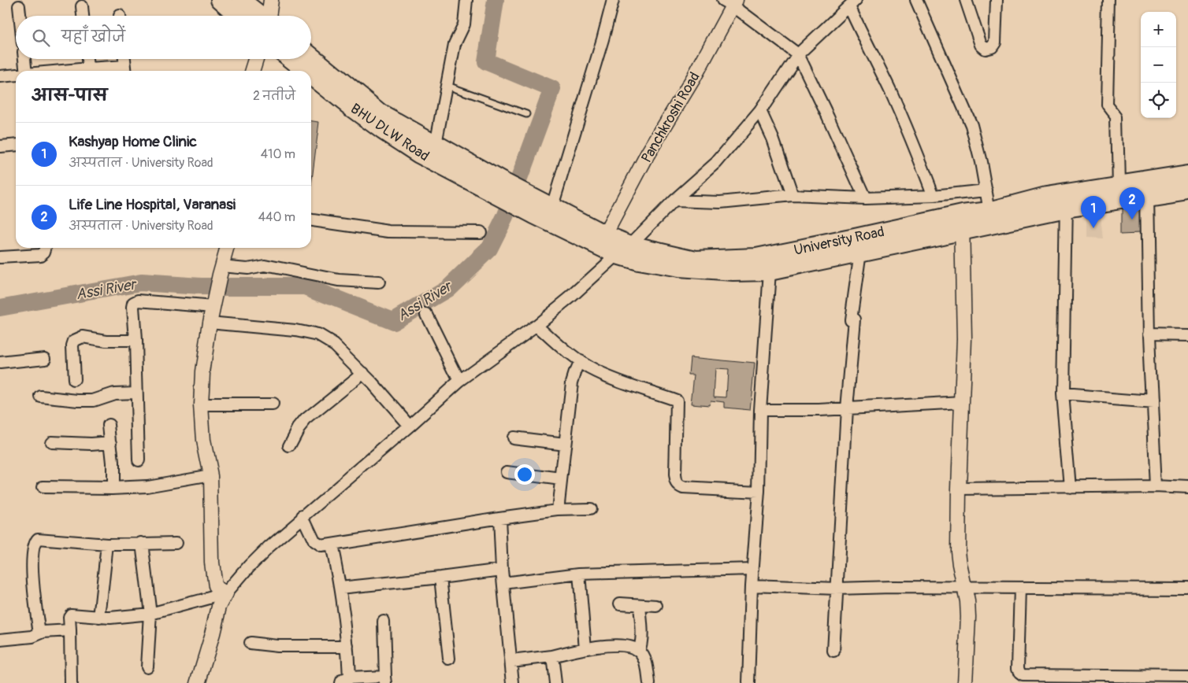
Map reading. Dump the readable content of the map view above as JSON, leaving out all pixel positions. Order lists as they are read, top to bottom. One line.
{"streets":{"main road":["BHU DLW Road","University Road"],"street":["Panchkroshi Road"]},"crossings":[["Panchkroshi Road","University Road"],["BHU DLW Road","University Road"]],"water":["Assi River"],"page":{"map_buttons":["+","−"],"search":"यहाँ खोजें","heading":["आस-पास","2 नतीजे"],"list":[{"mark":"1","name":"Kashyap Home Clinic","note":"अस्पताल · University Road","value":"410 m"},{"mark":"2","name":"Life Line Hospital, Varanasi","note":"अस्पताल · University Road","value":"440 m"}],"pins":["2","1"]}}
